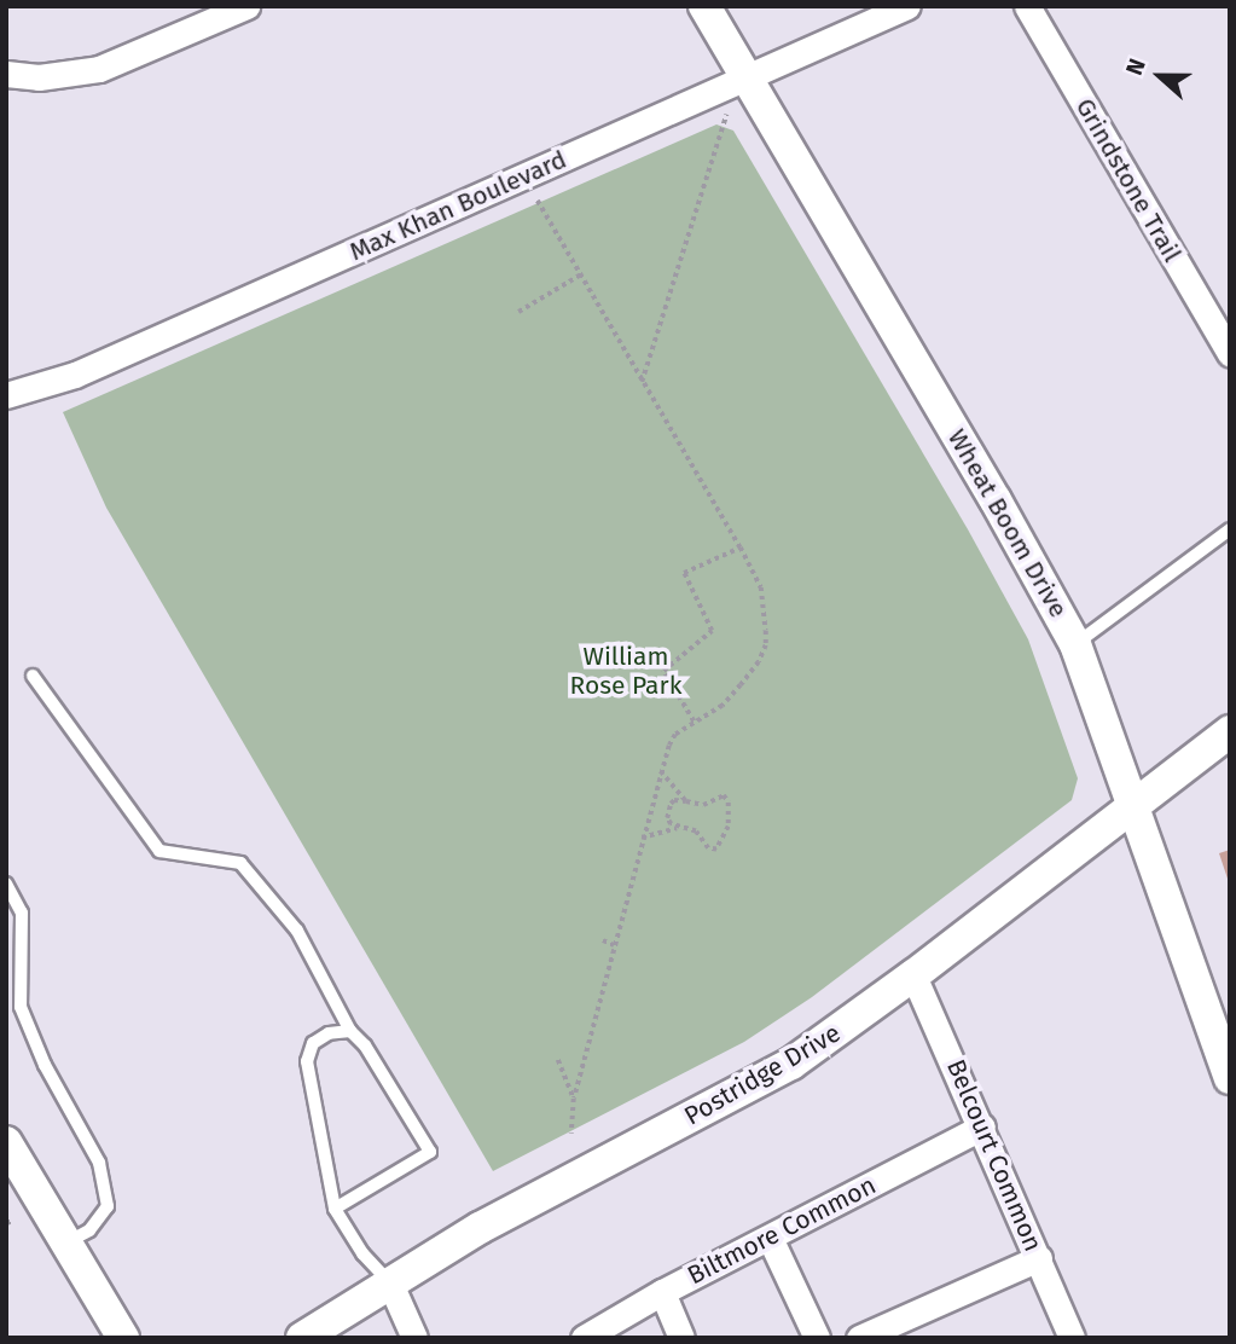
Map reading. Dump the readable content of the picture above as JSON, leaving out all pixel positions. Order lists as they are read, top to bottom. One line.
{"streets":{"street":["Grindstone Trail","Max Khan Boulevard","Wheat Boom Drive","Postridge Drive","Belcourt Common","Biltmore Common"]},"crossings":[["Max Khan Boulevard","Wheat Boom Drive"],["Wheat Boom Drive","Postridge Drive"],["Postridge Drive","Belcourt Common"],["Belcourt Common","Biltmore Common"]],"parks":["William Rose Park"],"north":"left"}
